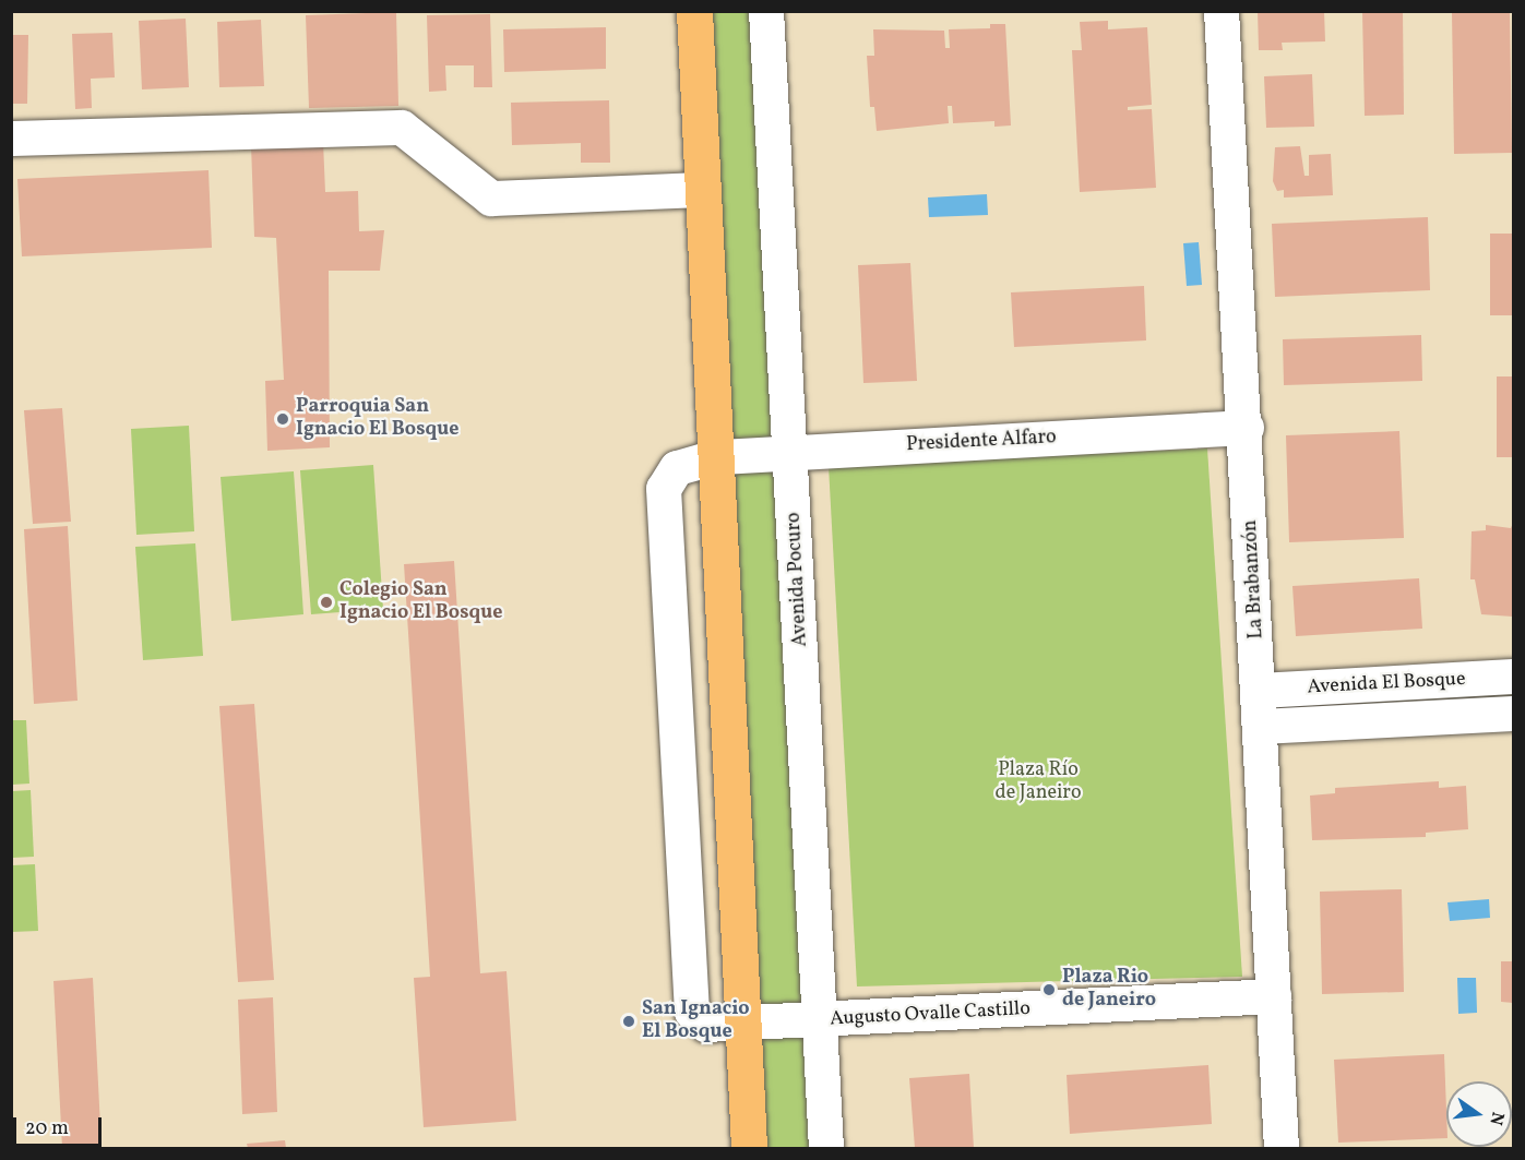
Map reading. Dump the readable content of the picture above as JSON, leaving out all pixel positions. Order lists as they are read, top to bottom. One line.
{"streets":{"street":["Presidente Alfaro","Avenida Pocuro","La Brabanzón","Avenida El Bosque","Augusto Ovalle Castillo"]},"crossings":[["Presidente Alfaro","Avenida Pocuro"],["Presidente Alfaro","La Brabanzón"],["Presidente Alfaro","Augusto Ovalle Castillo"],["Avenida Pocuro","Augusto Ovalle Castillo"],["La Brabanzón","Avenida El Bosque"],["La Brabanzón","Augusto Ovalle Castillo"]],"parks":["Plaza Río de Janeiro"],"places":["Parroquia San Ignacio El Bosque","Colegio San Ignacio El Bosque","Plaza Rio de Janeiro","San Ignacio El Bosque"],"scale_bar":"20 m","north":"right"}
